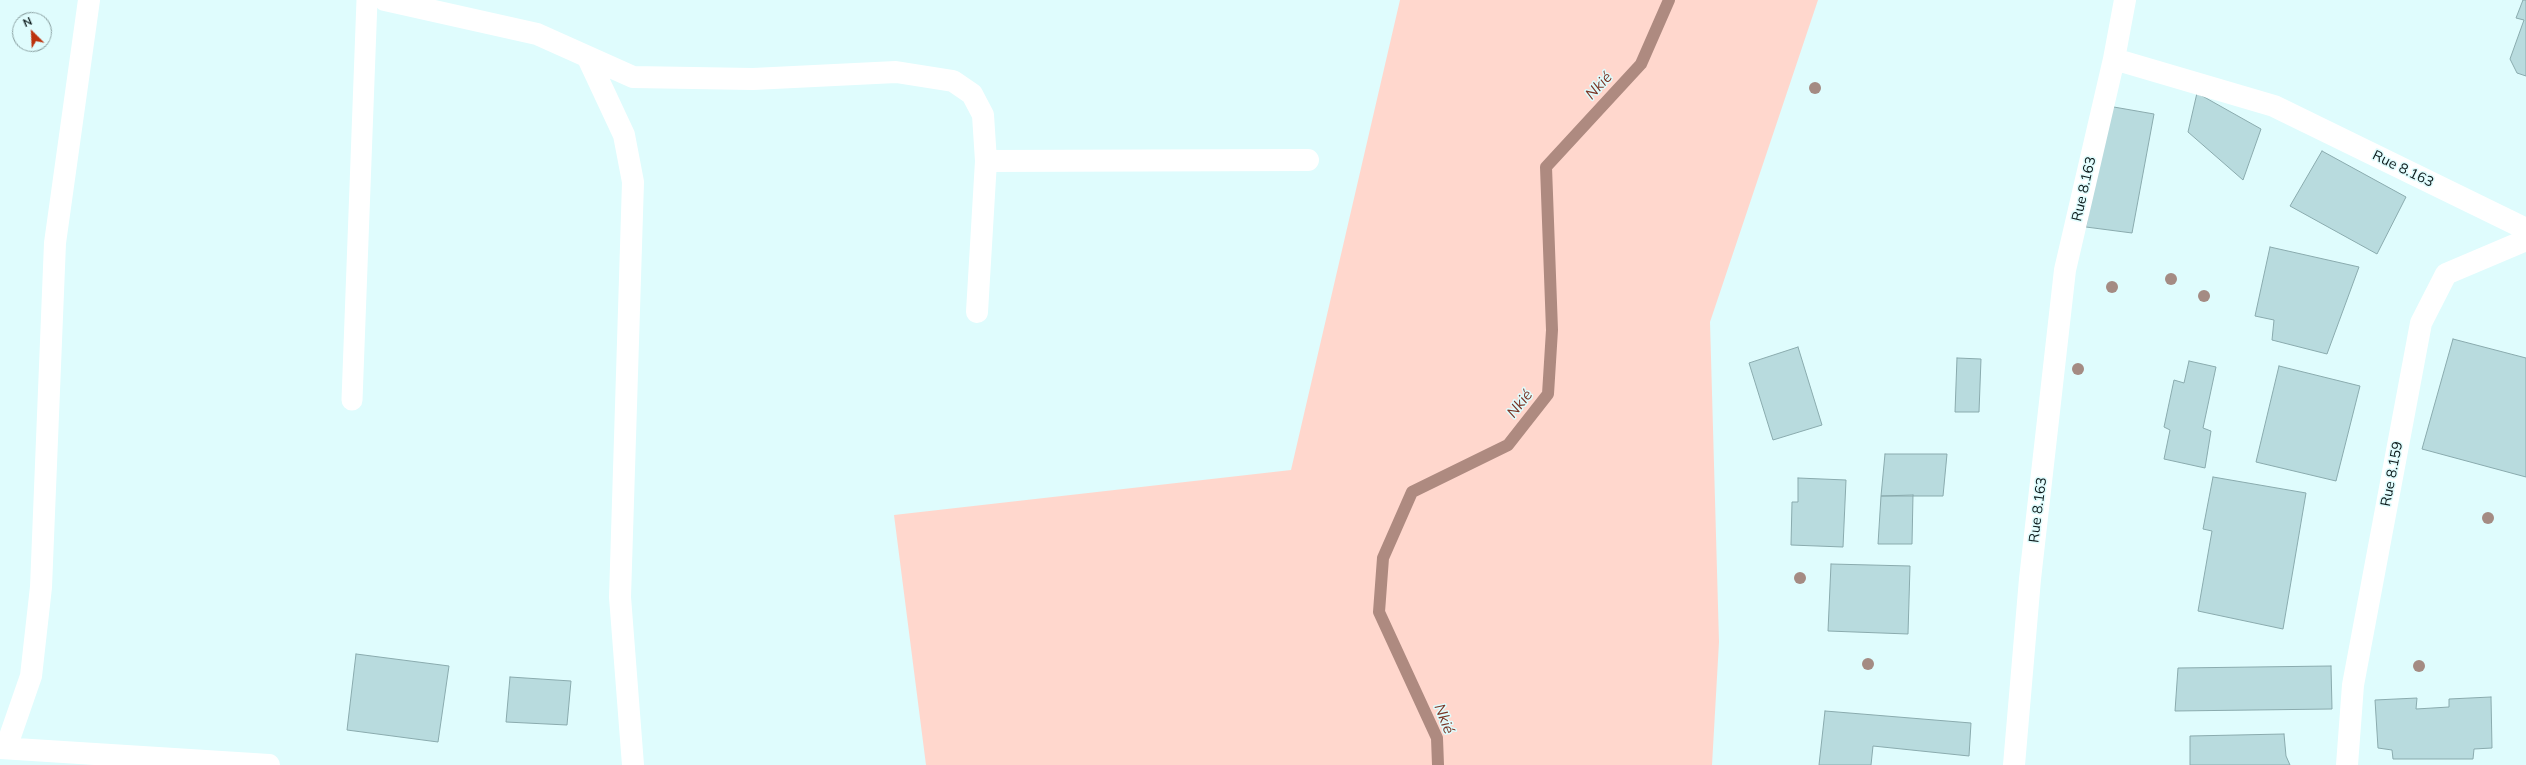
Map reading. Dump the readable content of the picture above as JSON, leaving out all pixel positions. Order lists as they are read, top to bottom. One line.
{"streets":{"street":["Rue 8.163","Rue 8.159"]},"water":["Nkié"],"north":"top left"}
